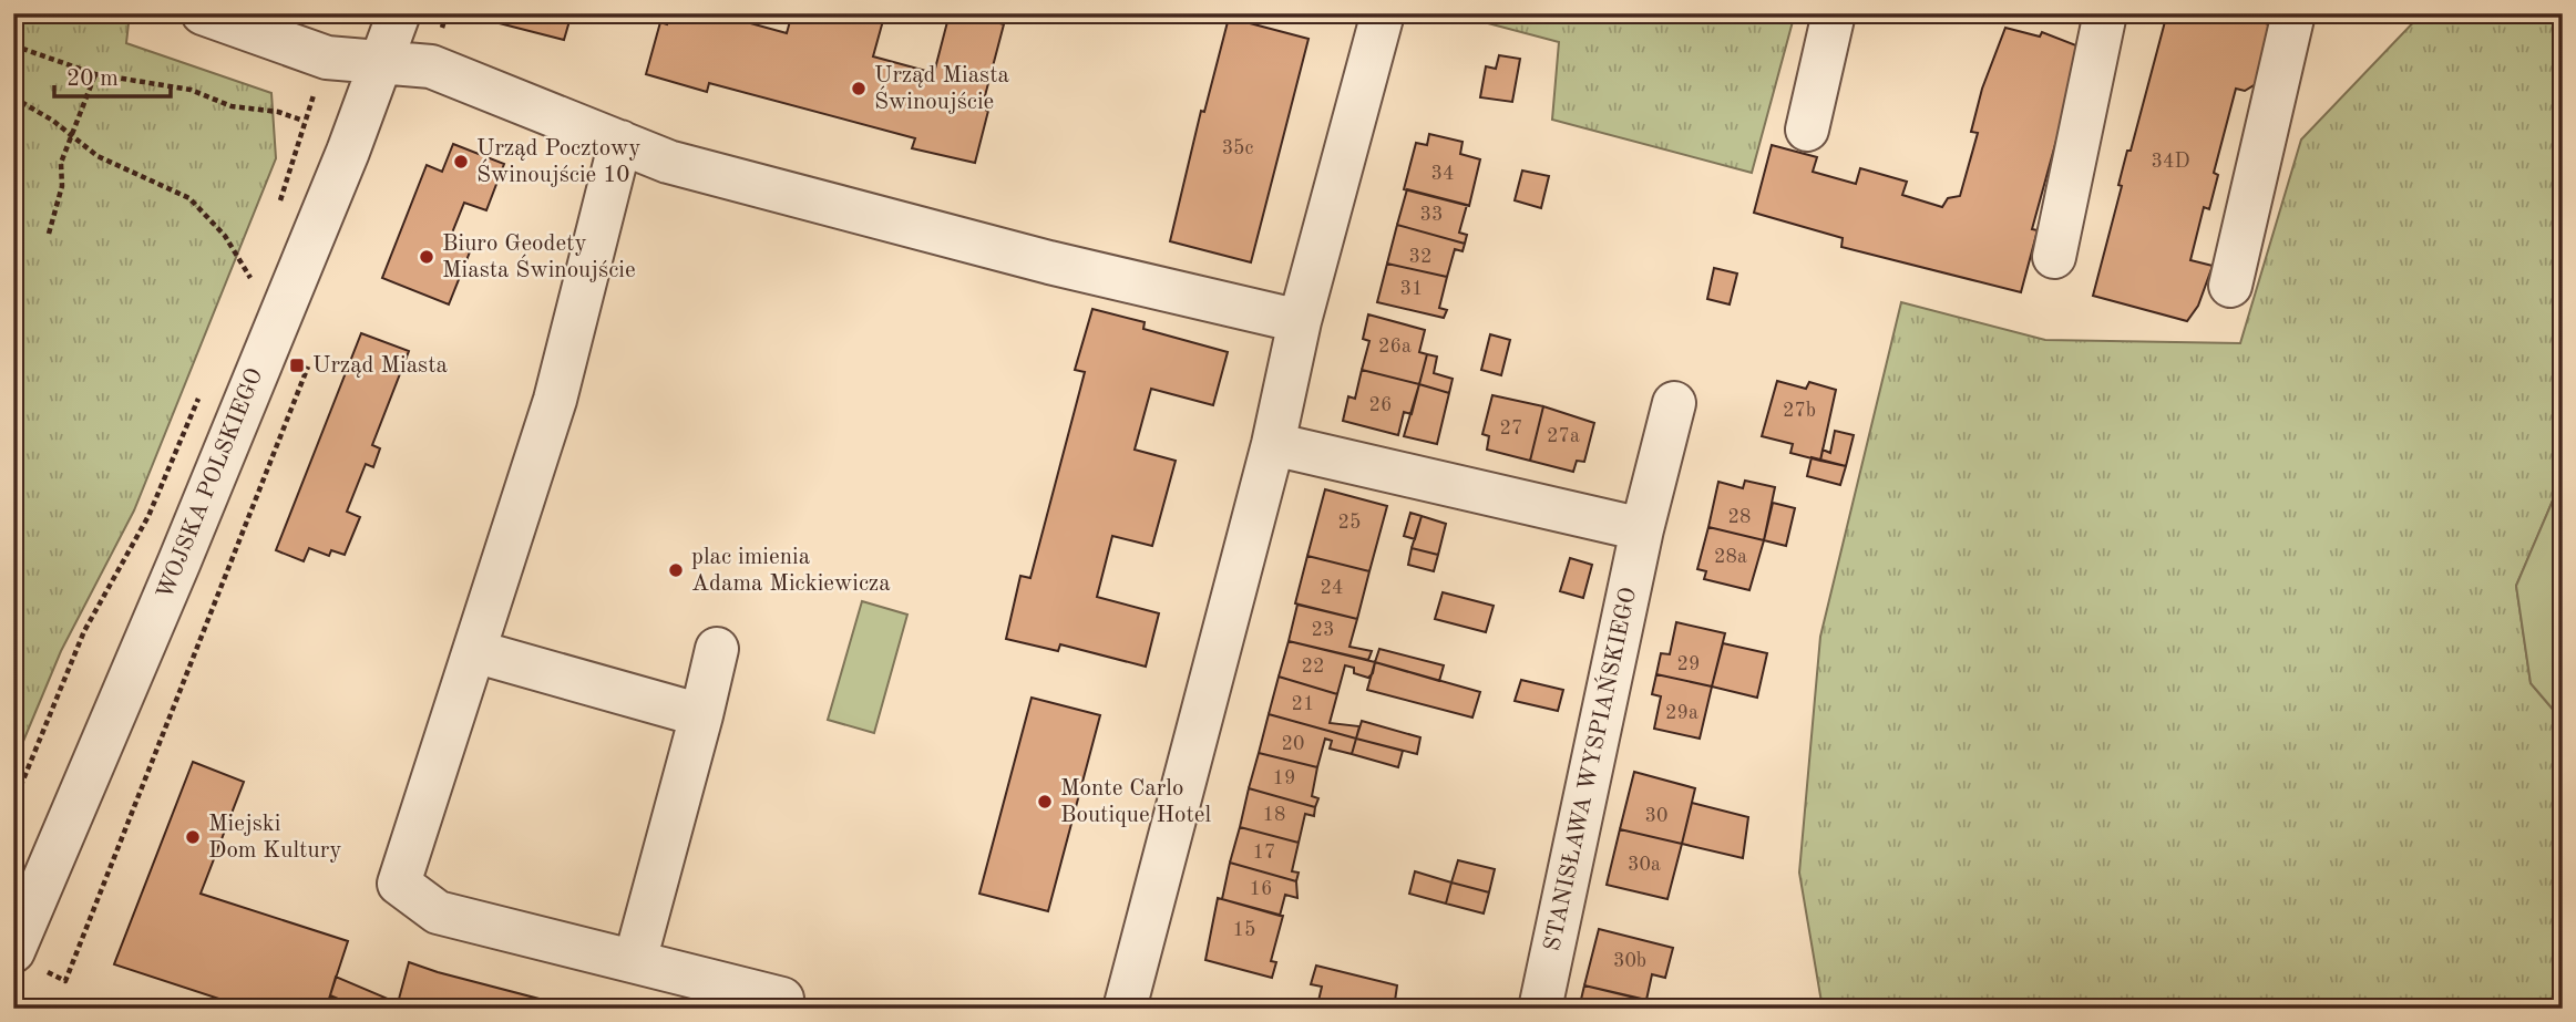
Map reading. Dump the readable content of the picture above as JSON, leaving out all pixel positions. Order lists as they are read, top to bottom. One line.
{"streets":{"street":["WOJSKA POLSKIEGO","STANISŁAWA WYSPIAŃSKIEGO"]},"places":{"other":["Urząd Miasta Świnoujście","Urząd Pocztowy Świnoujście 10","Biuro Geodety Miasta Świnoujście","plac imienia Adama Mickiewicza","Monte Carlo Boutique Hotel","Miejski Dom Kultury"],"transit":["Urząd Miasta"]},"house_numbers":["35c","34D","34","33","32","31","26a","26","27b","27","27a","28","25","28a","24","23","29","22","21","29a","20","19","18","30","17","30a","16","15","30b"],"scale_bar":"20 m"}
